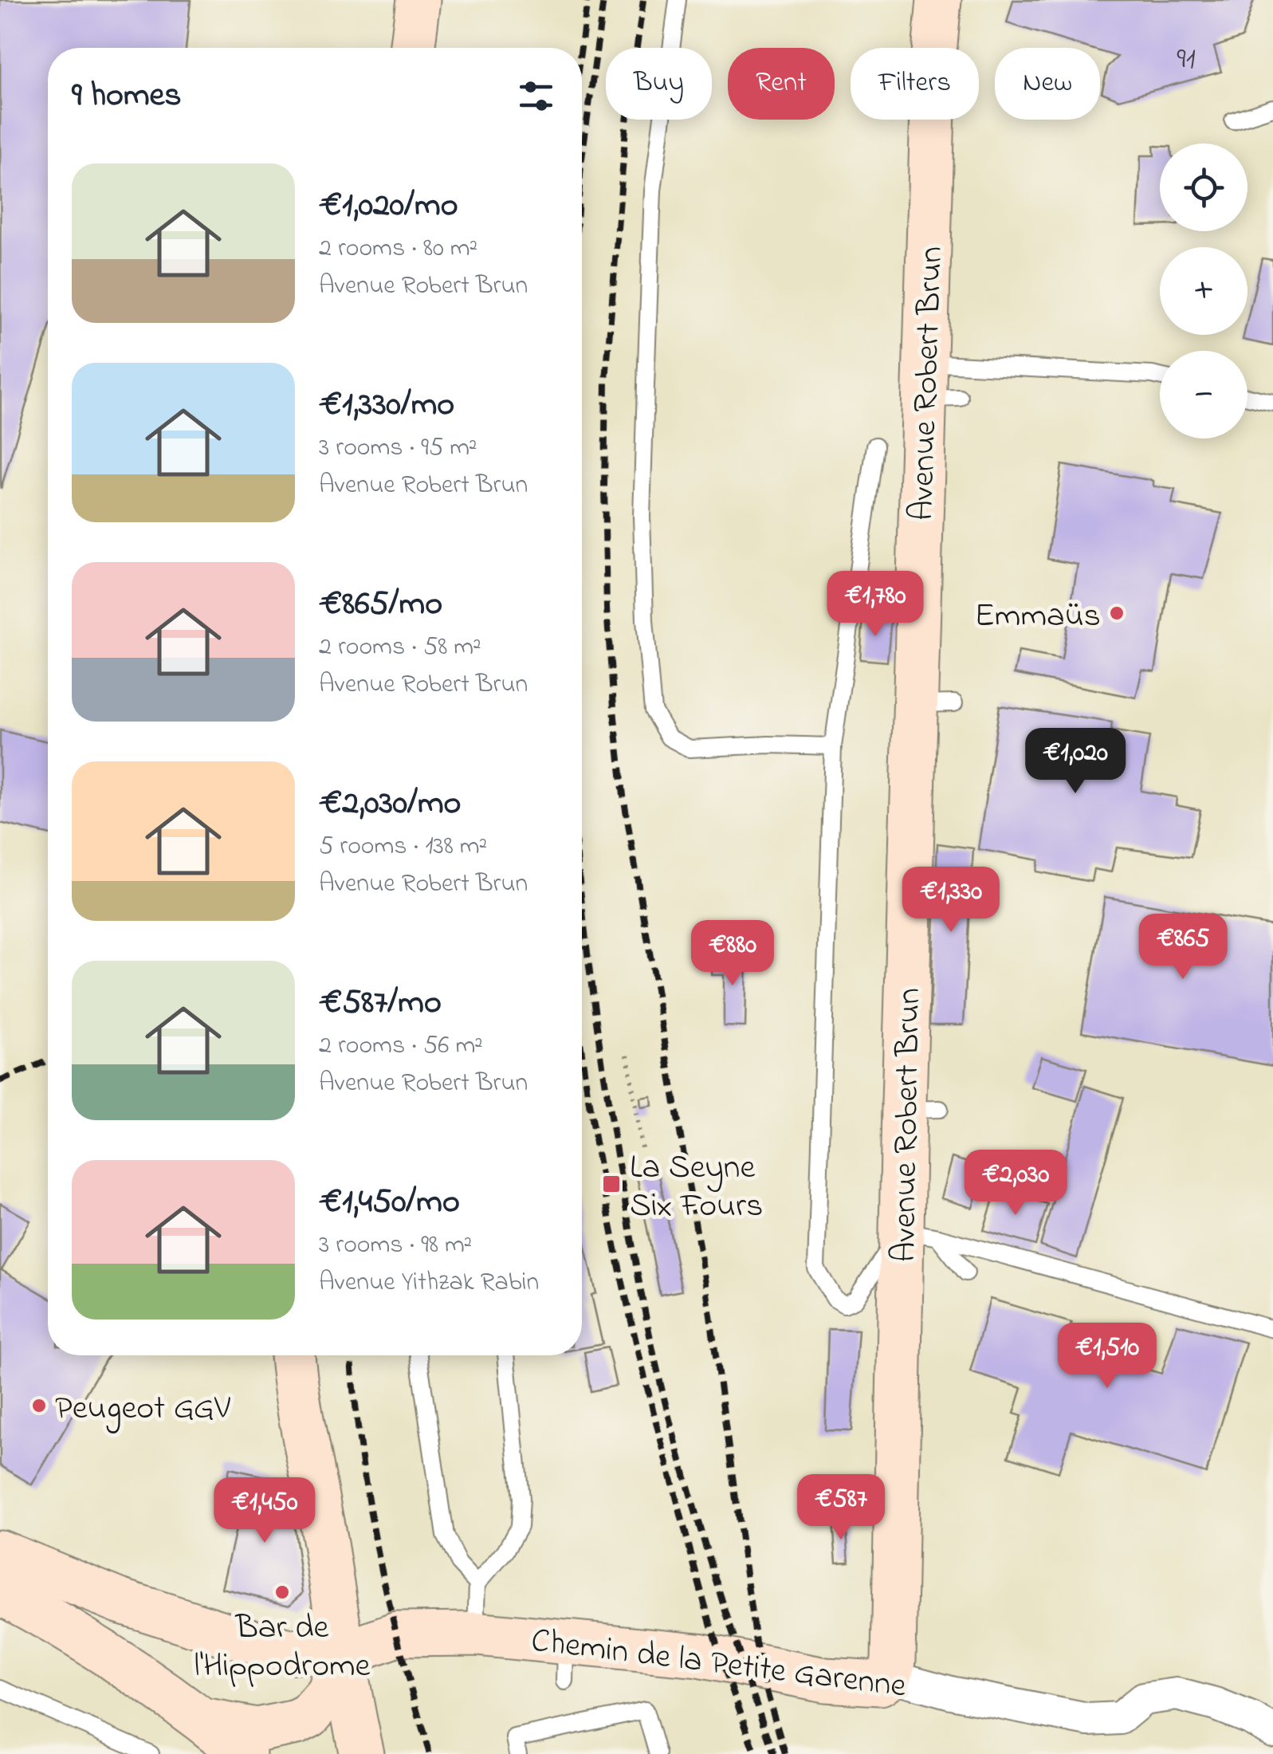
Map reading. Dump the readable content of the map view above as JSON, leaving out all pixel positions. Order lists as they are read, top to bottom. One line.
{"streets":{"street":["Avenue Robert Brun","Chemin de la Petite Garenne"]},"crossings":[["Avenue Robert Brun","Chemin de la Petite Garenne"]],"places":{"other":["Emmaüs","Peugeot GGV","Bar de l'Hippodrome"],"transit":["La Seyne Six Fours"]},"house_numbers":["91"],"page":{"chip":["Buy","Rent","Filters","New"],"heading":"9 homes","map_buttons":["+","−"],"list":[{"name":"€1,020/mo","note":"2 rooms · 80 m² · Avenue Robert Brun"},{"name":"€1,330/mo","note":"3 rooms · 95 m² · Avenue Robert Brun"},{"name":"€865/mo","note":"2 rooms · 58 m² · Avenue Robert Brun"},{"name":"€2,030/mo","note":"5 rooms · 138 m² · Avenue Robert Brun"},{"name":"€587/mo","note":"2 rooms · 56 m² · Avenue Robert Brun"},{"name":"€1,450/mo","note":"3 rooms · 98 m² · Avenue Yithzak Rabin"}],"price":["€1,780","€1,020","€1,330","€865","€880","€2,030","€1,510","€587","€1,450"]}}
